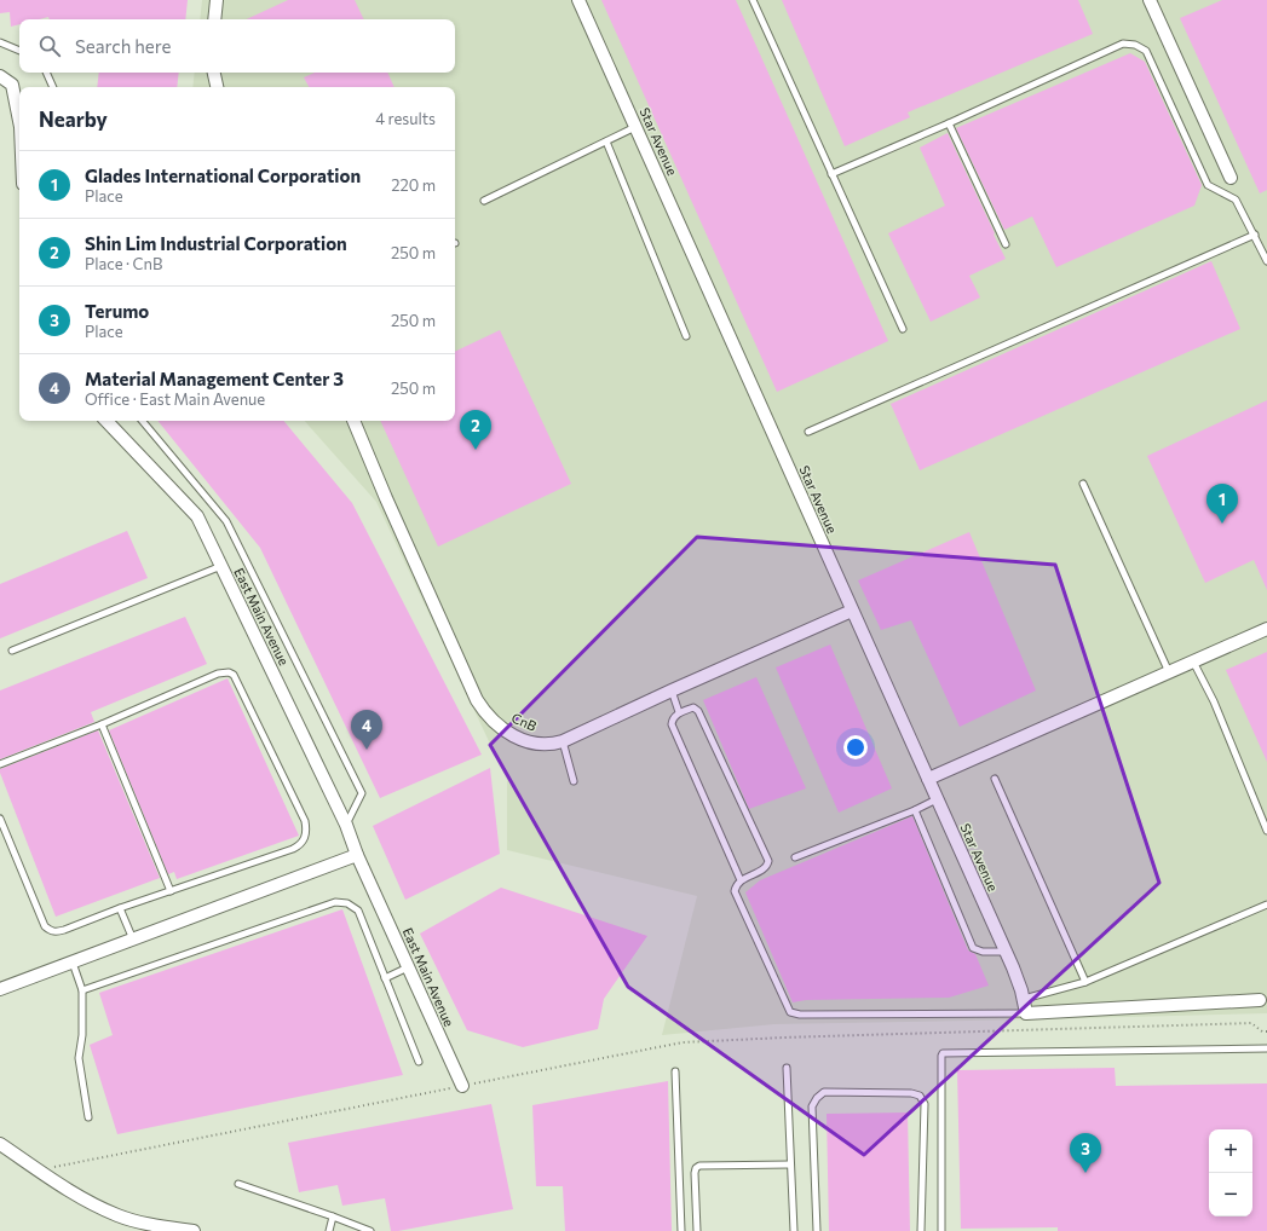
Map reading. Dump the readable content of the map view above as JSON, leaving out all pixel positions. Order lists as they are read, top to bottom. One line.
{"streets":{"street":["Star Avenue","East Main Avenue","CnB"]},"crossings":[["Star Avenue","CnB"]],"page":{"search":"Search here","heading":["Nearby","4 results"],"list":[{"mark":"1","name":"Glades International Corporation","note":"Place","value":"220 m"},{"mark":"2","name":"Shin Lim Industrial Corporation","note":"Place · CnB","value":"250 m"},{"mark":"3","name":"Terumo","note":"Place","value":"250 m"},{"mark":"4","name":"Material Management Center 3","note":"Office · East Main Avenue","value":"250 m"}],"pins":["2","1","4","3"],"map_buttons":["+","−"]}}
